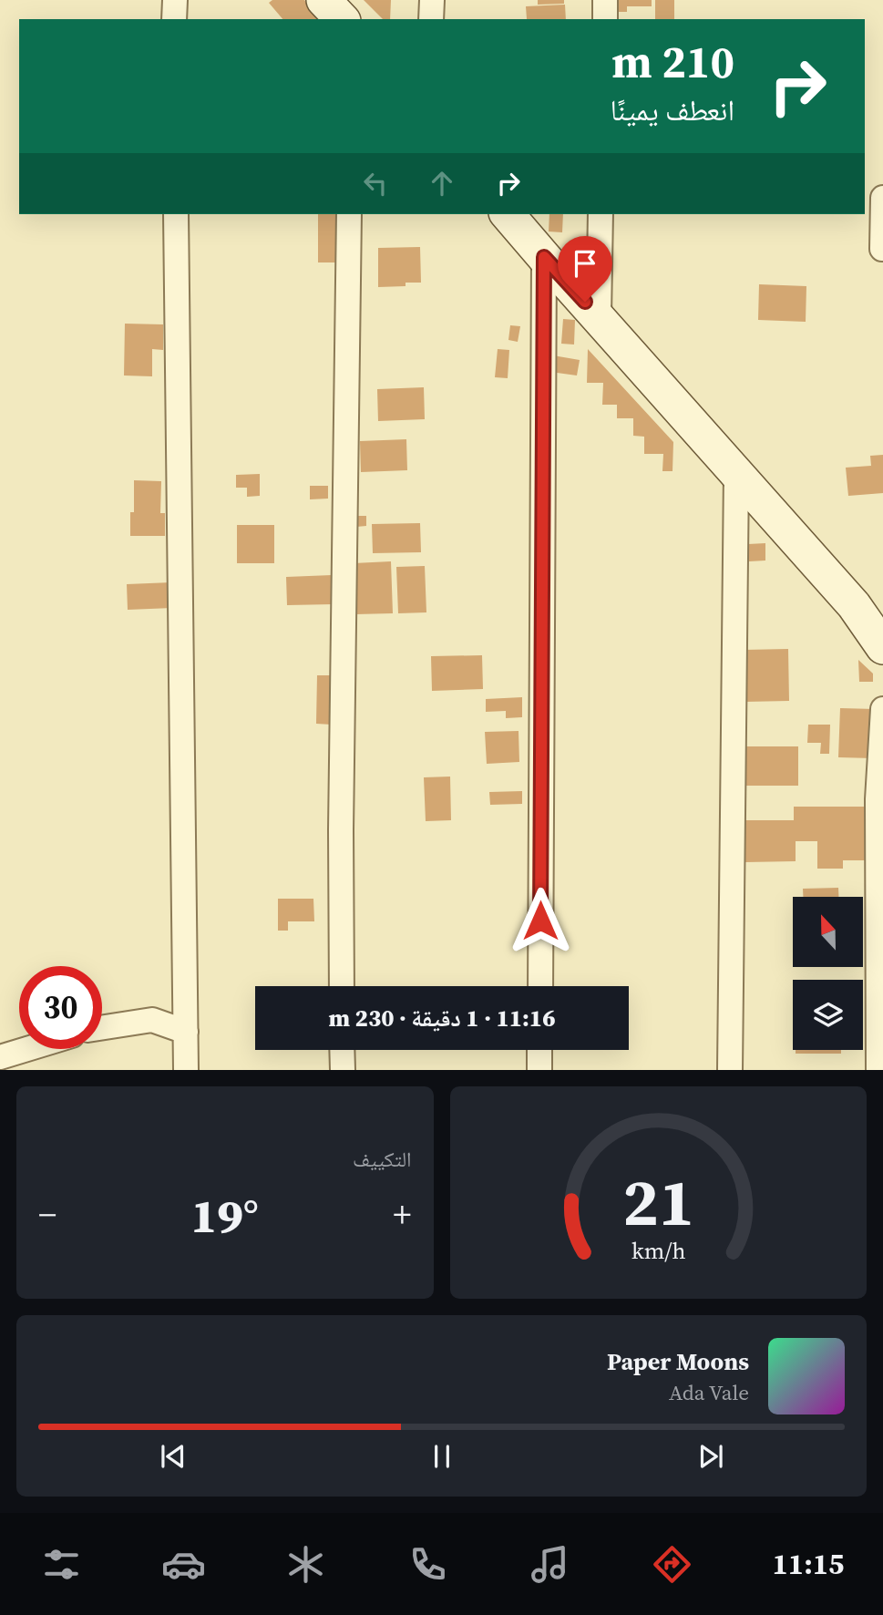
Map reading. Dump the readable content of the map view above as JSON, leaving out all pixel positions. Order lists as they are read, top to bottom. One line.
{"north":"top","page":{"turn":["210 m","انعطف يمينًا"],"limit":"30","trip":"11:16 · 1 دقيقة · 230 m","tile":"التكييف","heat":["−","19°","+"],"song":["Paper Moons","Ada Vale"],"tabs":"11:15","gauge":["21","km/h"]}}
